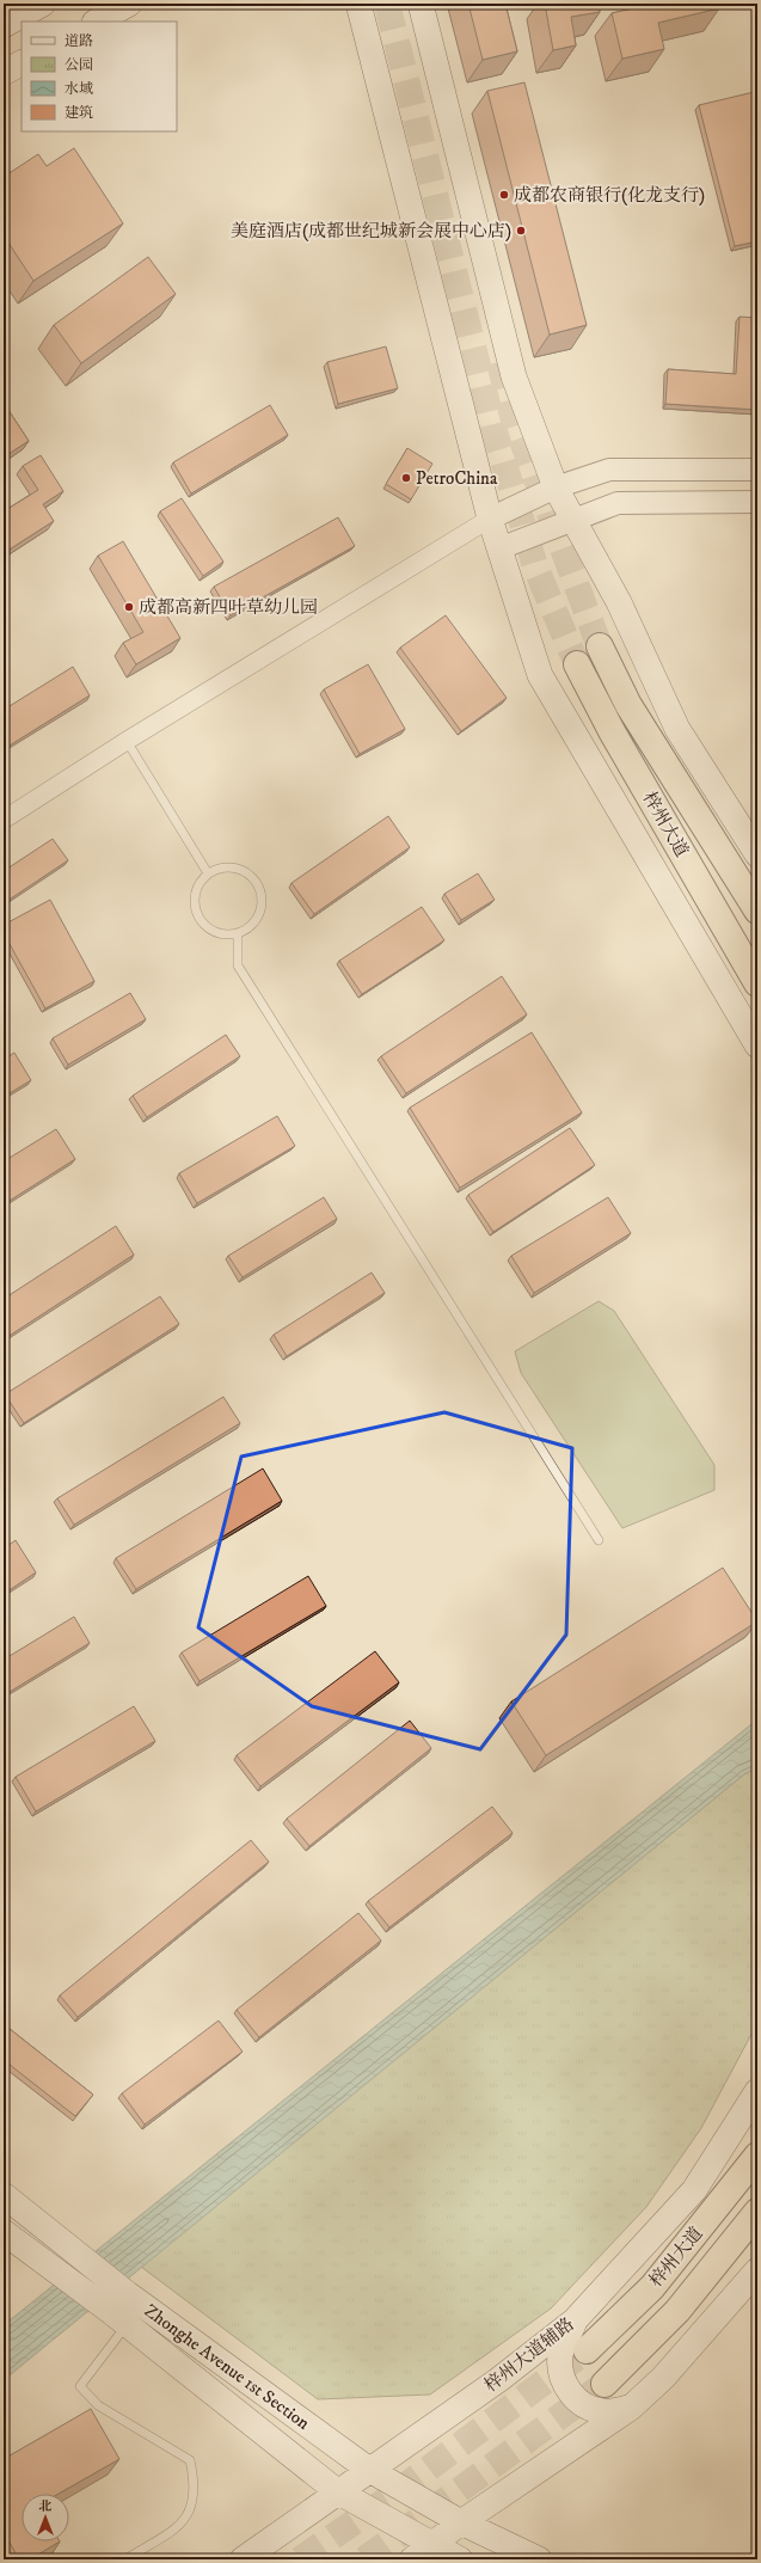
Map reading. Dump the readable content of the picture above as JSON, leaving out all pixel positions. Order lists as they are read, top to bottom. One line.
{"streets":{"highway":["梓州大道"],"main road":["梓州大道辅路","Zhonghe Avenue 1st Section"]},"crossings":[["梓州大道辅路","Zhonghe Avenue 1st Section"]],"places":["成都农商银行(化龙支行)","美庭酒店(成都世纪城新会展中心店)","PetroChina","成都高新四叶草幼儿园"],"legend":["道路","公园","水域","建筑"],"north":"top"}
